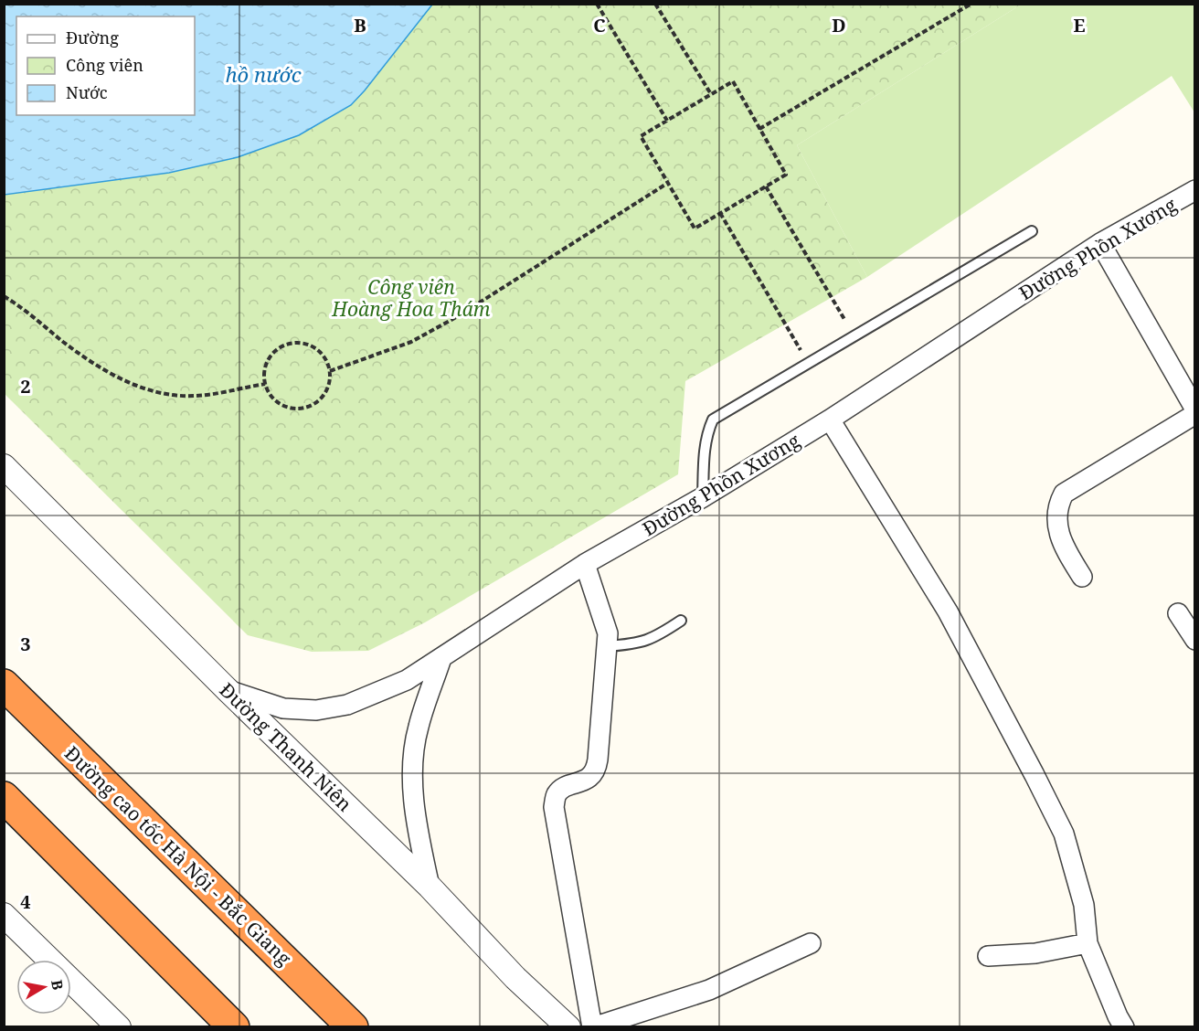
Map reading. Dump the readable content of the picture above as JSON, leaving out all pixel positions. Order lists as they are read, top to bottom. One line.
{"streets":{"highway":["Đường cao tốc Hà Nội - Bắc Giang"],"street":["Đường Phồn Xương","Đường Thanh Niên"]},"crossings":[["Đường Phồn Xương","Đường Thanh Niên"]],"water":["hồ nước"],"parks":["Công viên Hoàng Hoa Thám"],"legend":["Đường","Công viên","Nước"],"north":"right","grid":{"columns":["B","C","D","E"],"rows":["2","3","4"]}}
